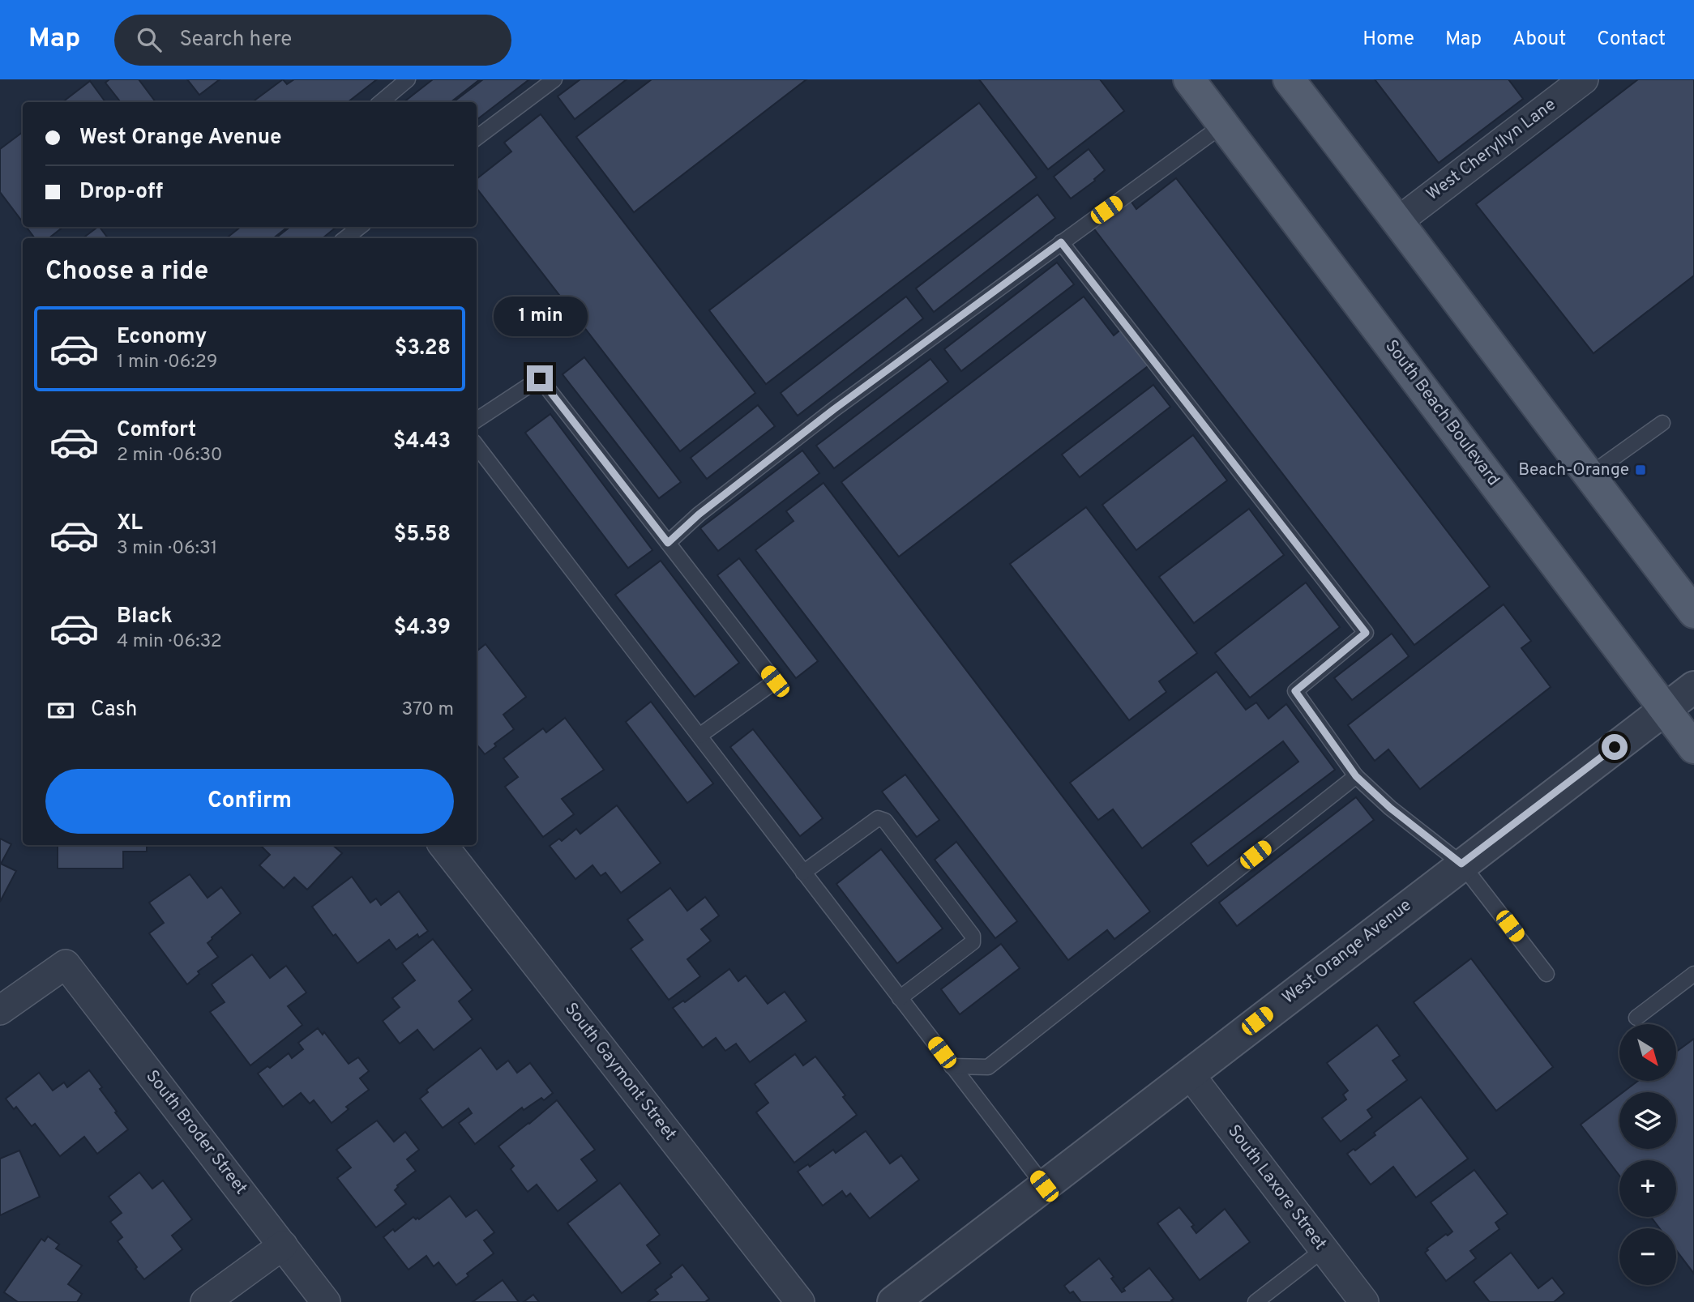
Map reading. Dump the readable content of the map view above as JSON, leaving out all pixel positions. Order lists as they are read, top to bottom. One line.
{"streets":{"main road":["South Beach Boulevard"],"street":["West Cheryllyn Lane","West Orange Avenue","South Gaymont Street","South Broder Street","South Laxore Street"]},"crossings":[["South Beach Boulevard","West Orange Avenue"],["West Orange Avenue","South Laxore Street"]],"places":{"transit":["Beach-Orange"]},"north":"bottom right","page":{"header":"Map","search":"Search here","nav":["Home","Map","About","Contact"],"banner":["West Orange Avenue","Drop-off"],"heading":"Choose a ride","bubble":"1 min","list":[{"name":"Economy","note":"1 min · 06:29","value":"$3.28"},{"name":"Comfort","note":"2 min · 06:30","value":"$4.43"},{"name":"XL","note":"3 min · 06:31","value":"$5.58"},{"name":"Black","note":"4 min · 06:32","value":"$4.39"}],"pay":["Cash","370 m"],"buttons":"Confirm","map_buttons":["+","−"]}}
